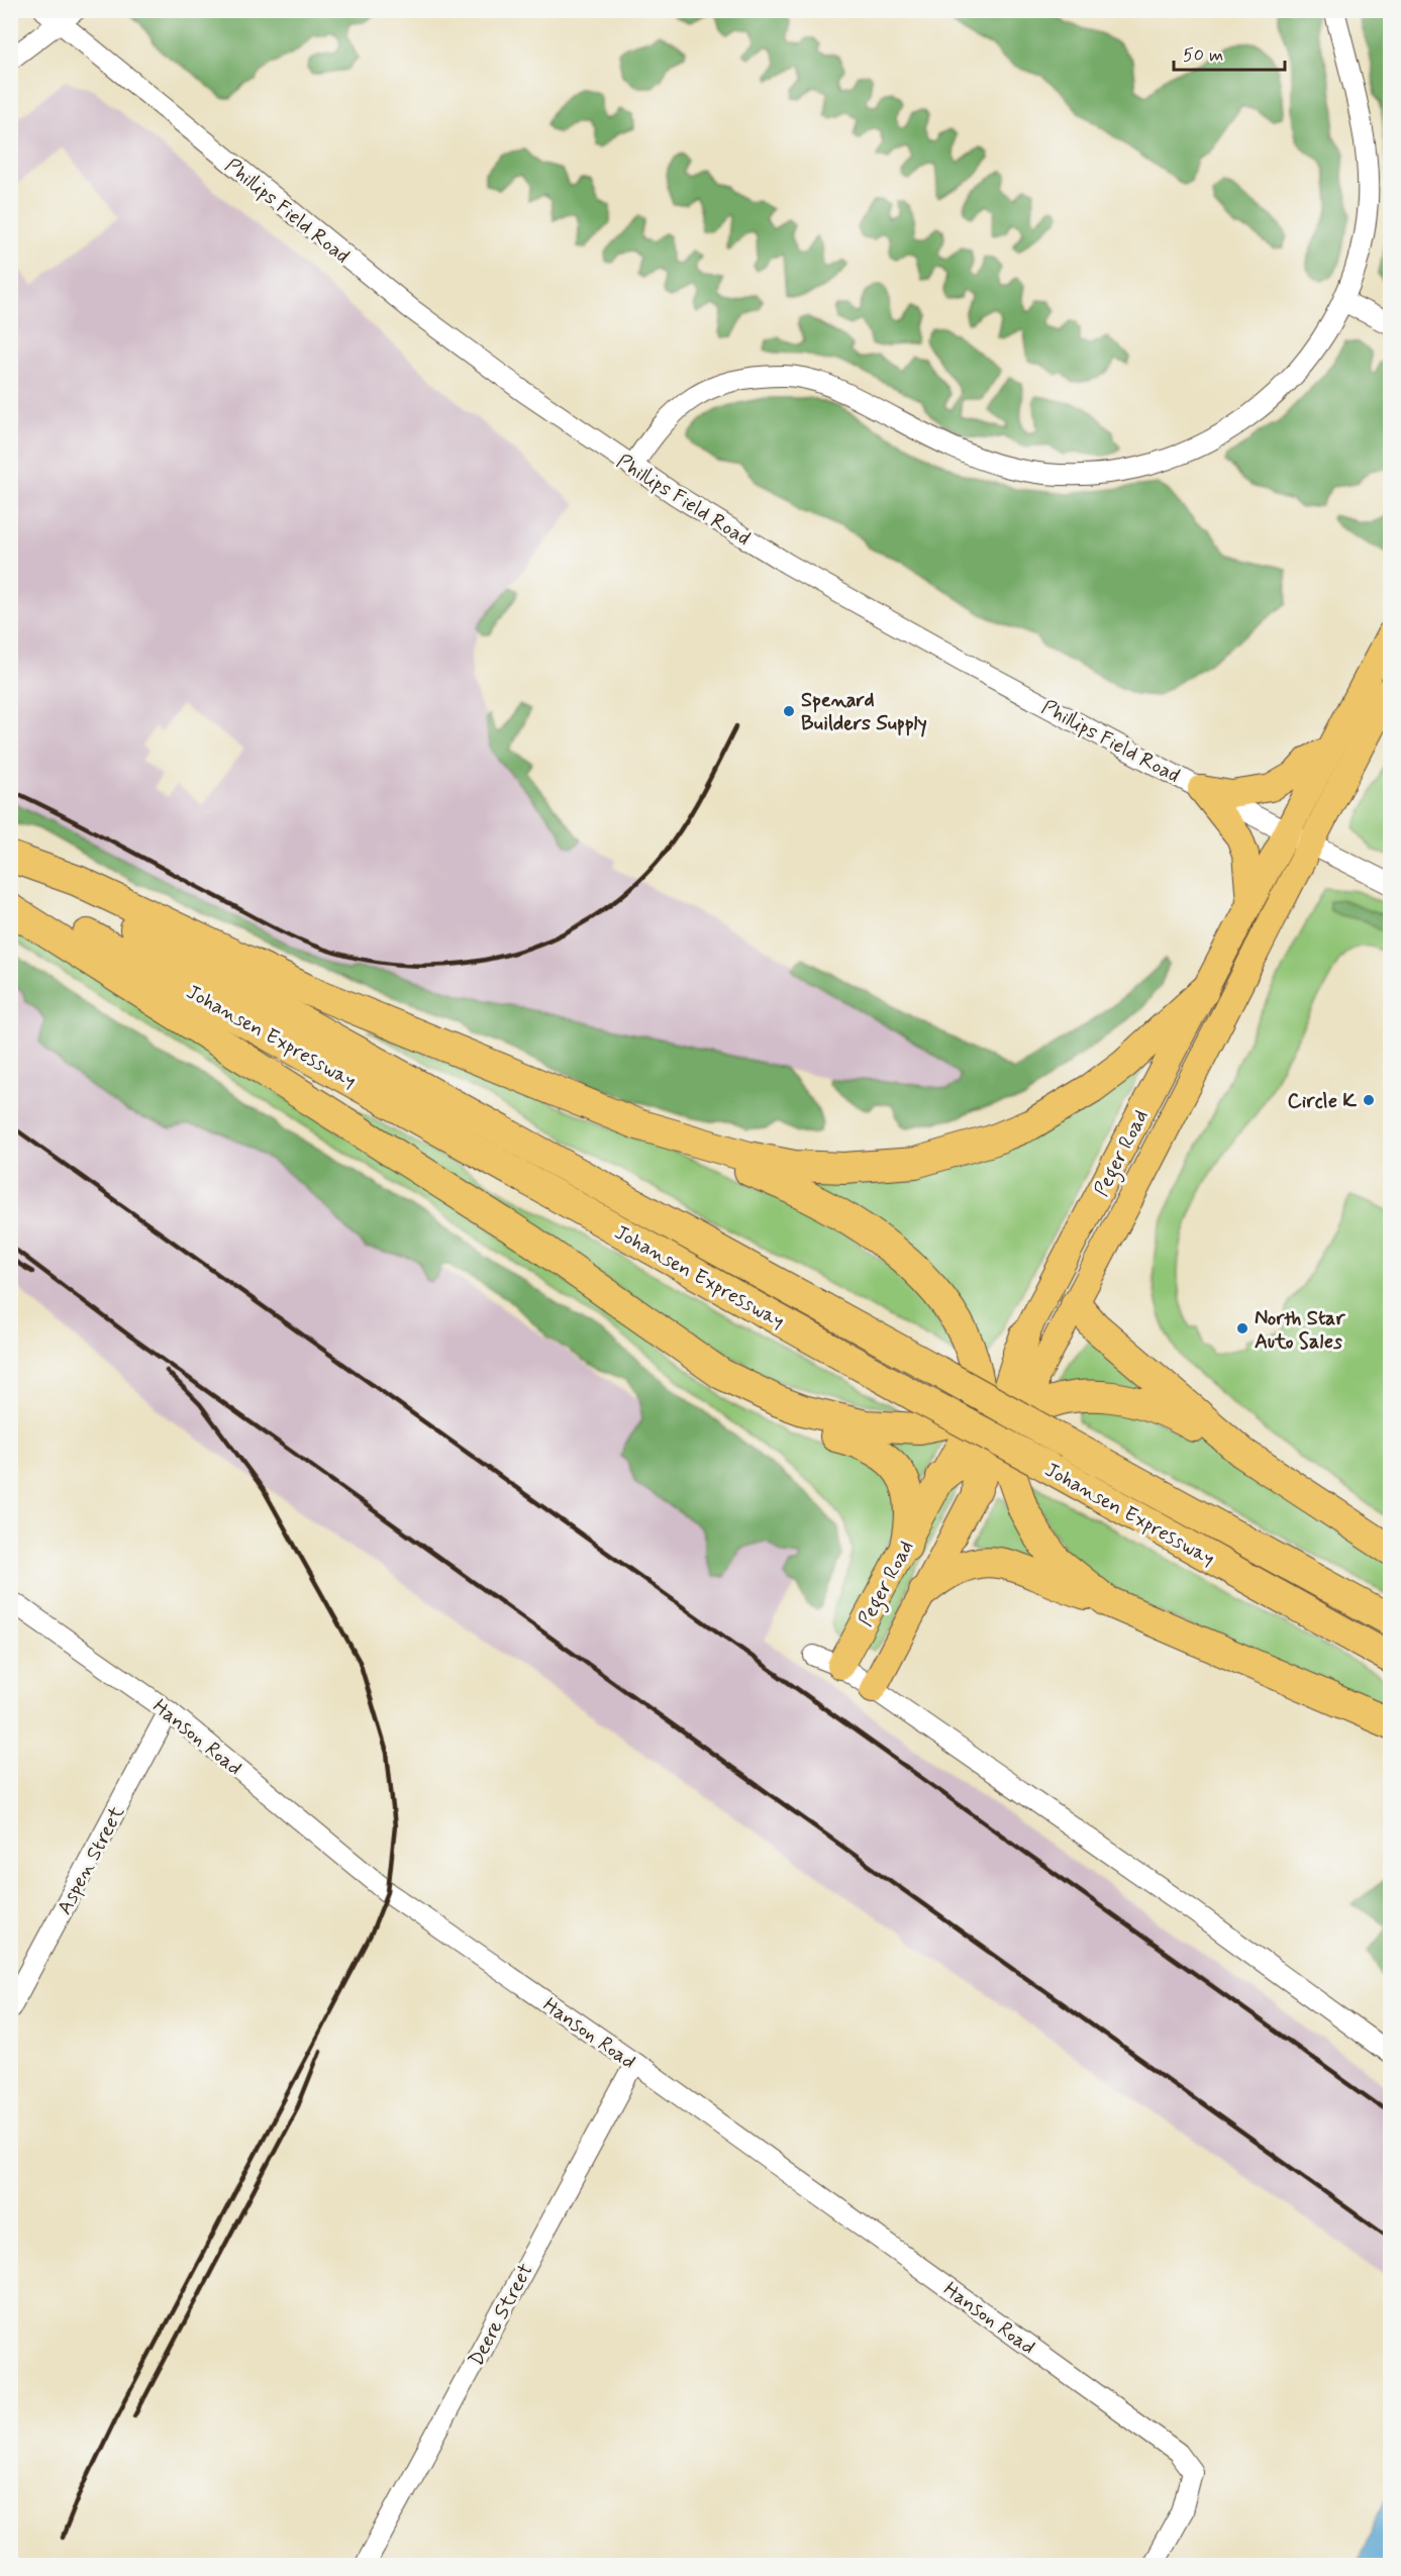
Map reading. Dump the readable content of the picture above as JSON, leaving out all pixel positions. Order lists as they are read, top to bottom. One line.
{"streets":{"highway":["Johansen Expressway"],"main road":["Peger Road"],"street":["Phillips Field Road","Hanson Road","Aspen Street","Deere Street"]},"crossings":[["Phillips Field Road","Peger Road"],["Hanson Road","Aspen Street"],["Hanson Road","Deere Street"]],"places":["Spenard Builders Supply","Circle K","North Star Auto Sales"],"scale_bar":"50 m"}
